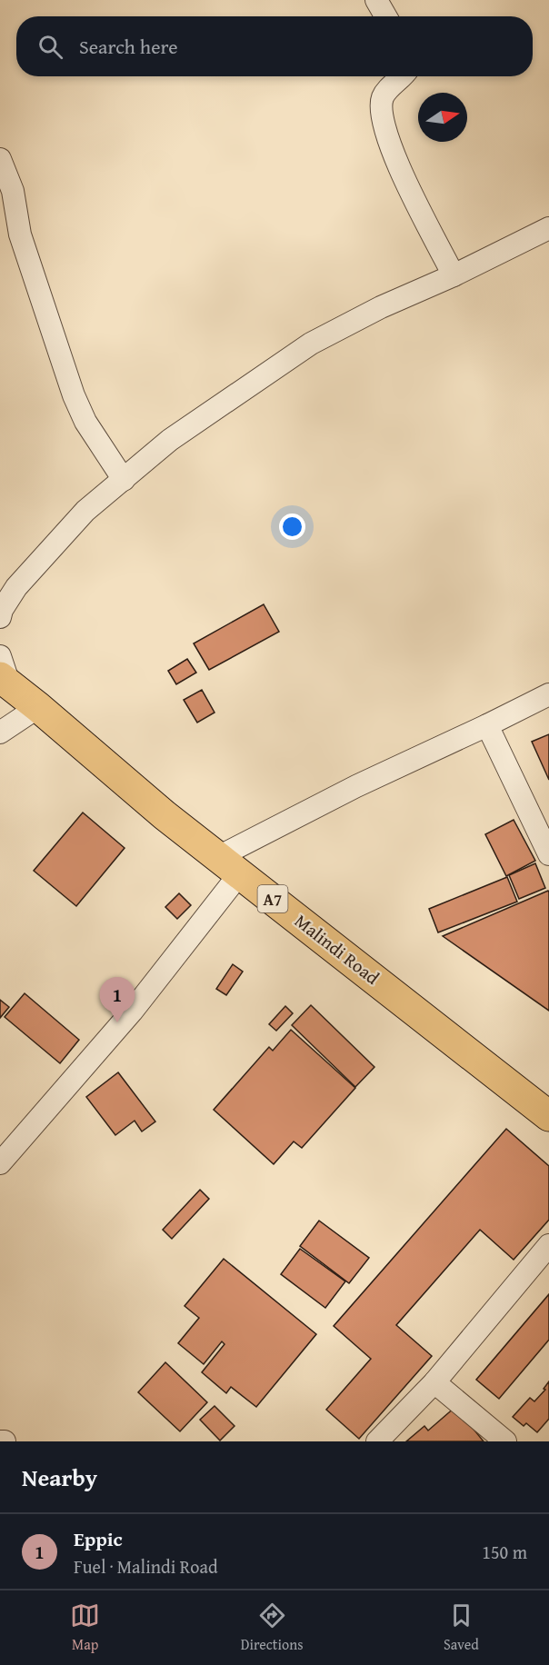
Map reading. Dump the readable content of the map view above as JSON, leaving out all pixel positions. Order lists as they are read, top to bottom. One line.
{"streets":{"highway":["A7","Malindi Road"]},"north":"right","page":{"search":"Search here","pins":"1","heading":"Nearby","list":[{"mark":"1","name":"Eppic","note":"Fuel · Malindi Road","value":"150 m"}],"nav":["Map","Directions","Saved"]}}
